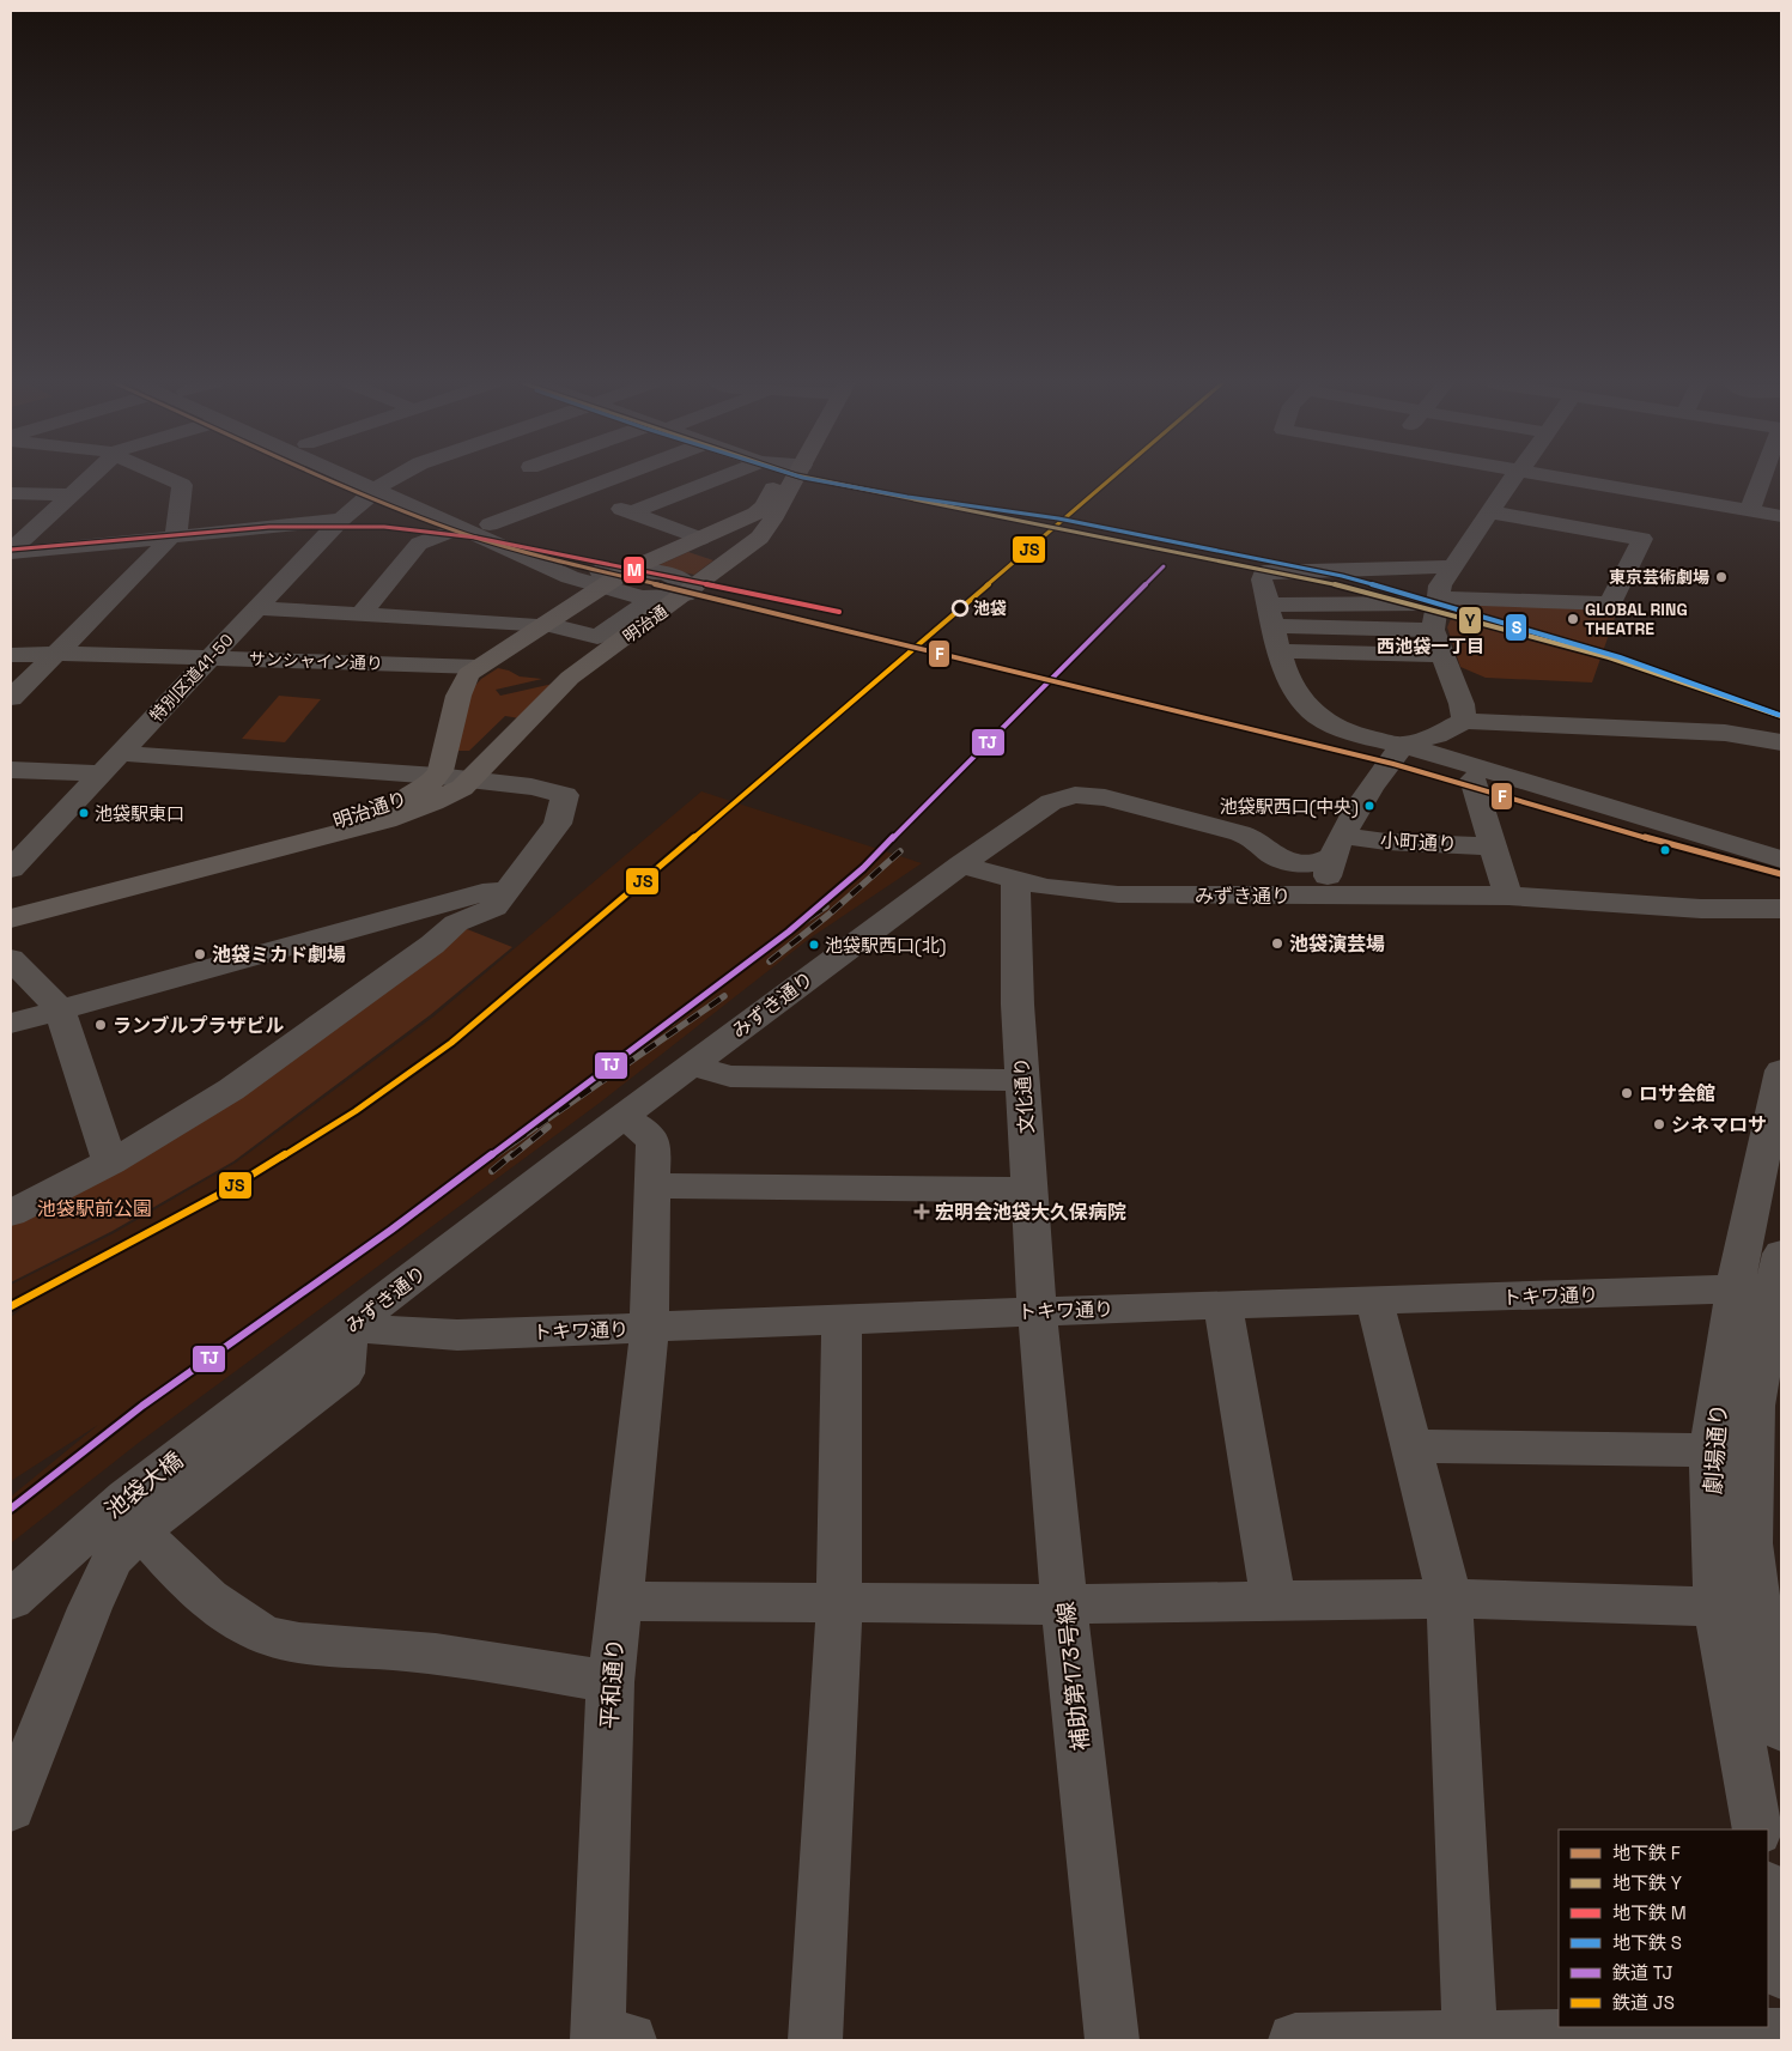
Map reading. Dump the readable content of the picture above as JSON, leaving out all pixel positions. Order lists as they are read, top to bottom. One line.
{"streets":{"main road":["明治通","明治通り"],"street":["サンシャイン通り","特別区道41-50","小町通り","みずき通り","文化通り","トキワ通り","劇場通り","池袋大橋","補助第173号線","平和通り"]},"crossings":[["明治通","明治通り"],["サンシャイン通り","特別区道41-50"],["小町通り","みずき通り"],["みずき通り","文化通り"],["みずき通り","トキワ通り"],["みずき通り","池袋大橋"],["みずき通り","平和通り"],["文化通り","トキワ通り"],["文化通り","補助第173号線"],["トキワ通り","劇場通り"],["トキワ通り","補助第173号線"],["トキワ通り","平和通り"]],"districts":["西池袋一丁目"],"parks":["池袋駅前公園"],"places":{"other":["東京芸術劇場","池袋","GLOBAL RING THEATRE","池袋駅西口(中央)","池袋駅東口","池袋演芸場","池袋駅西口(北)","池袋ミカド劇場","ランブルプラザビル","ロサ会館","シネマロサ"],"health":["宏明会池袋大久保病院"]},"lines":["metro line F","metro line Y","metro line S","rail line JS","metro line M","rail line TJ"],"legend":["地下鉄 F","地下鉄 Y","地下鉄 M","地下鉄 S","鉄道 TJ","鉄道 JS"]}
